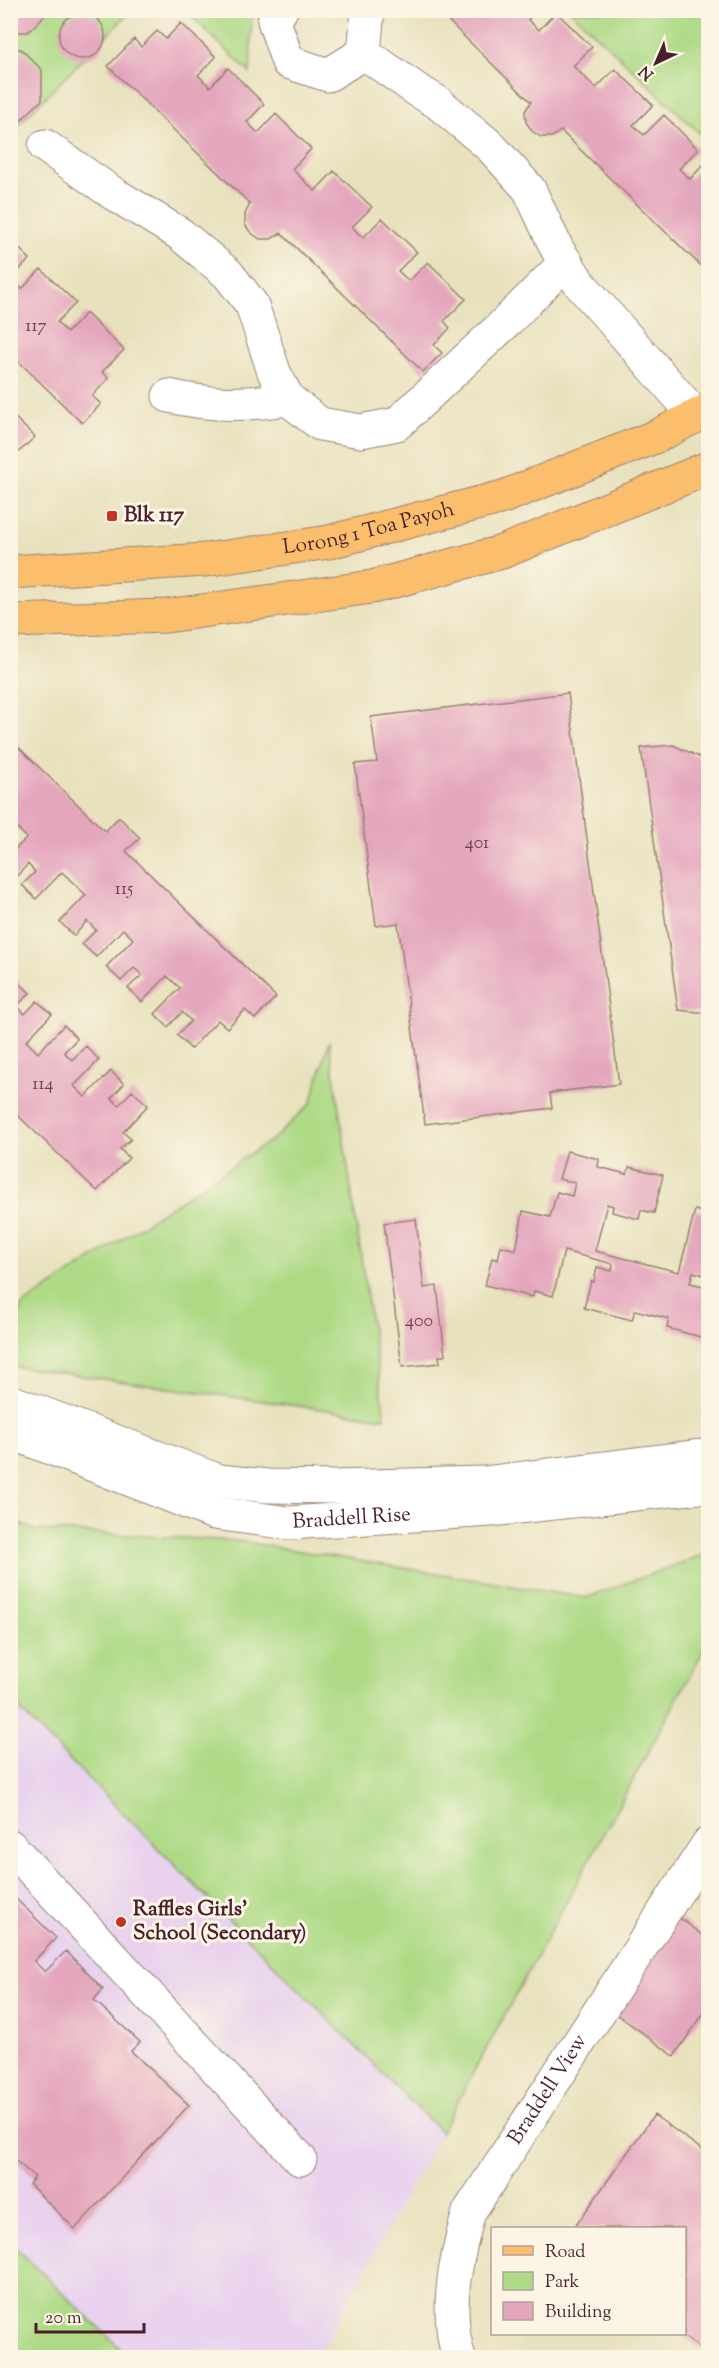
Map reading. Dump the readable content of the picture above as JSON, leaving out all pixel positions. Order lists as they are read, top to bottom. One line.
{"streets":{"main road":["Lorong 1 Toa Payoh"],"street":["Braddell Rise","Braddell View"]},"places":{"transit":["Blk 117"],"other":["Raffles Girls' School (Secondary)"]},"house_numbers":["117","401","115","114","400"],"legend":["Road","Park","Building"],"scale_bar":"20 m","north":"bottom left"}
